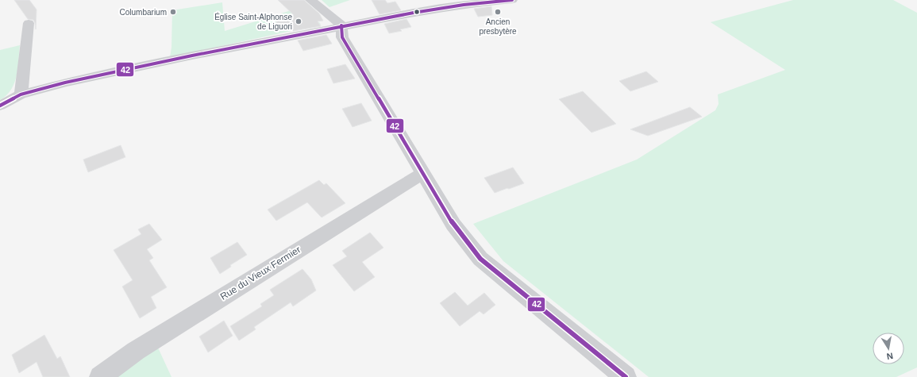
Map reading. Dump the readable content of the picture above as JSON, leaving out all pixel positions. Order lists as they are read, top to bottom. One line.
{"streets":{"street":["Rue du Vieux Fermier"]},"places":["Columbarium","Ancien presbytère","Église Saint-Alphonse de Liguori"],"lines":["transit line 42"],"north":"bottom"}
